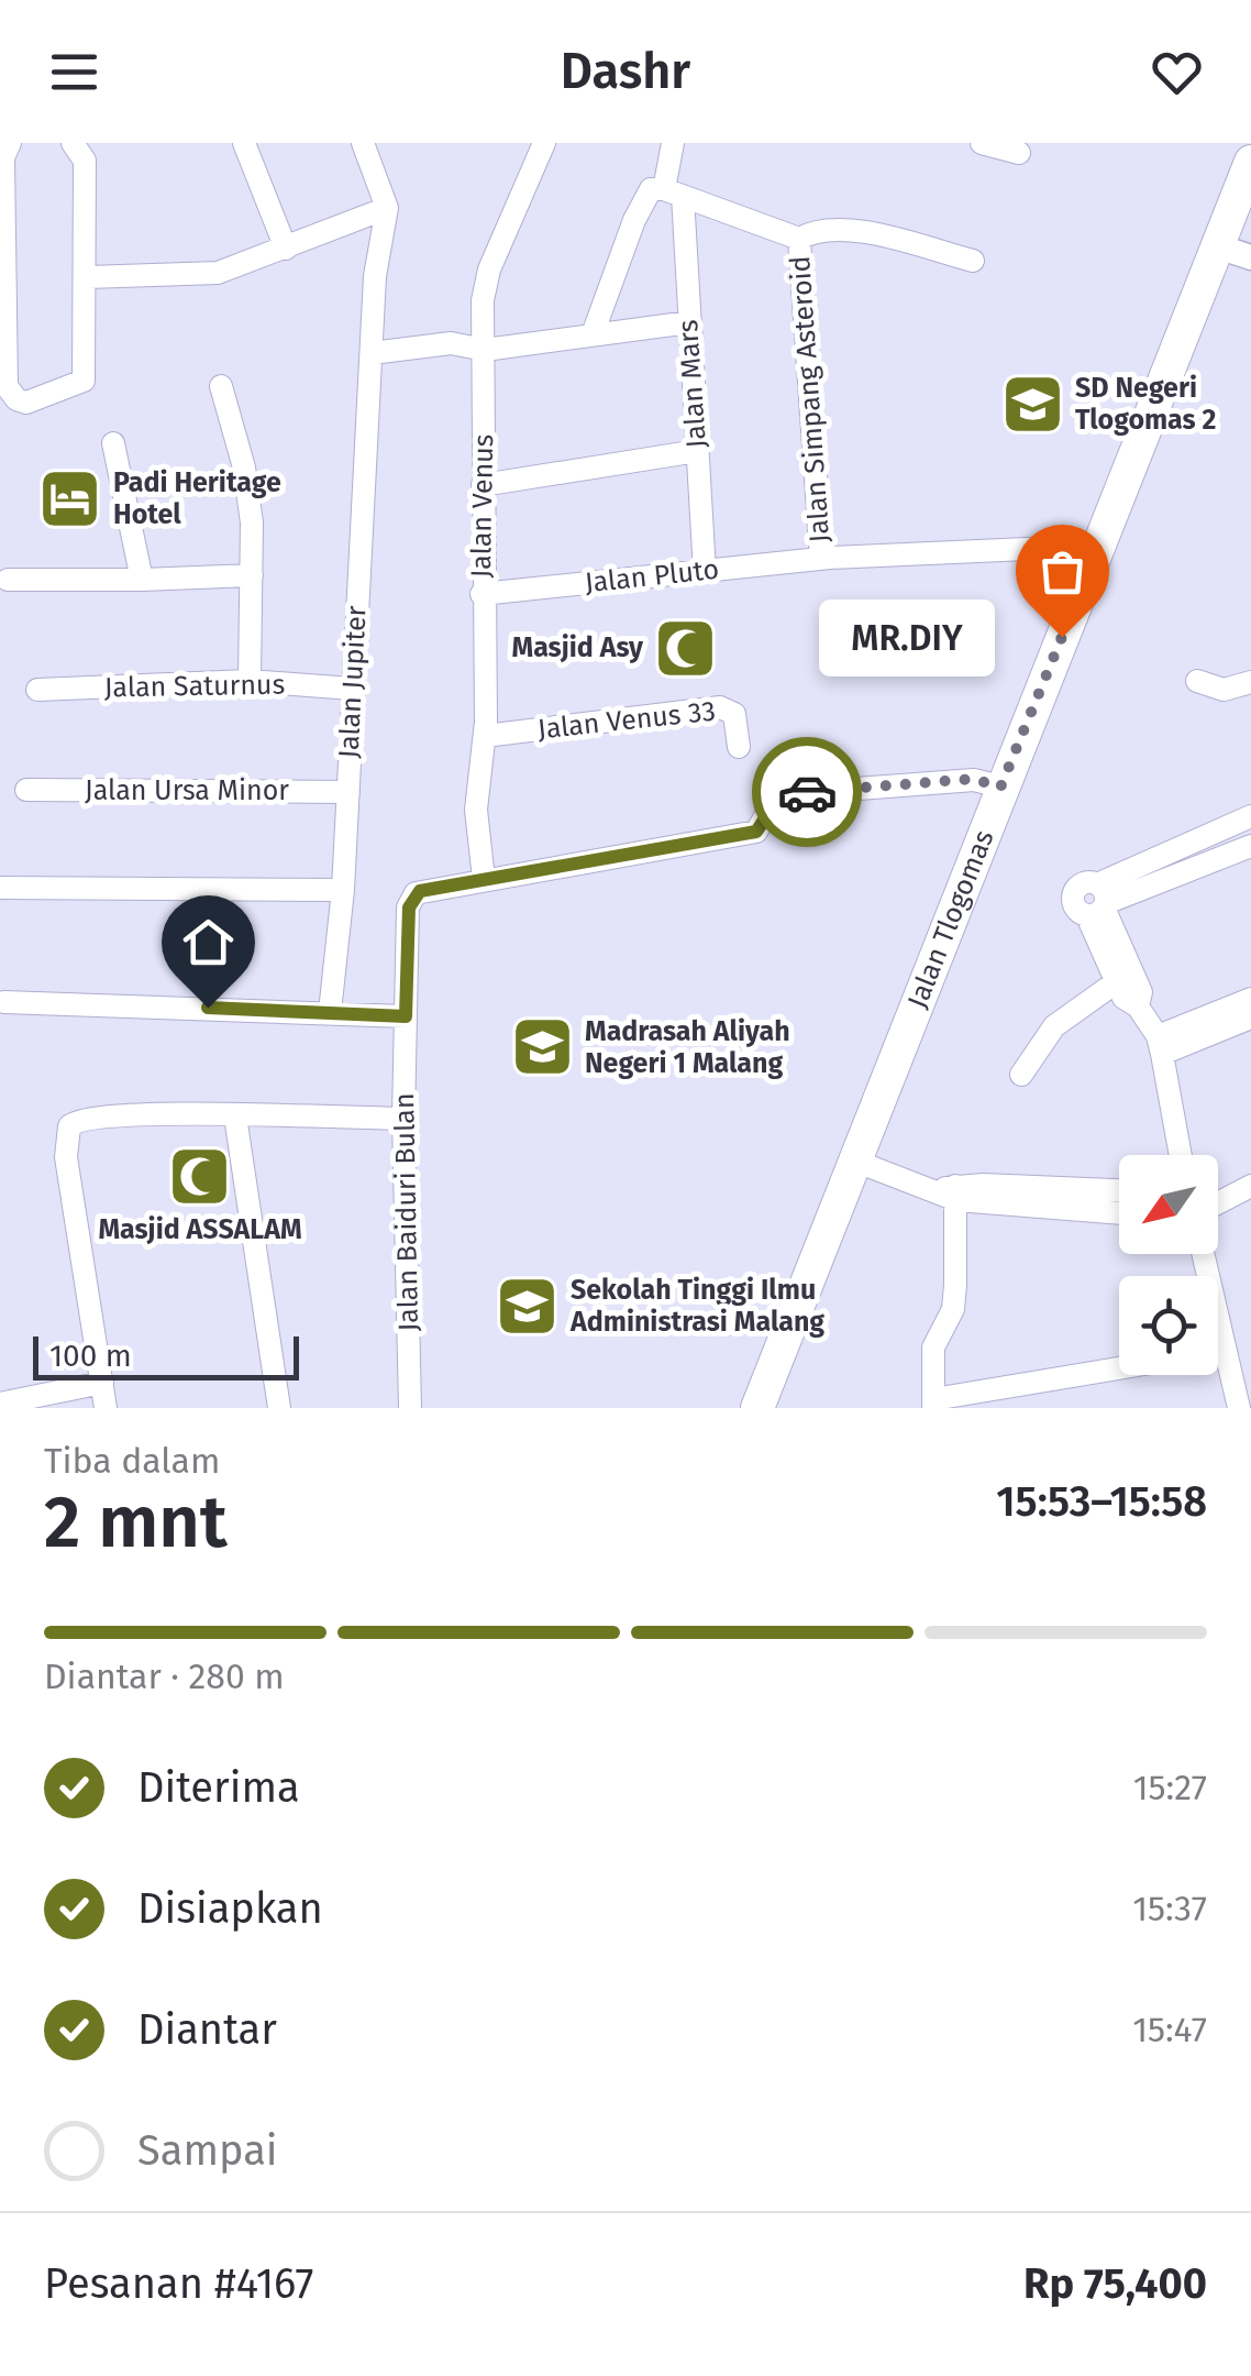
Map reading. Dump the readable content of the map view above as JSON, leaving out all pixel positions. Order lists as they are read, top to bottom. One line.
{"streets":{"main road":["Jalan Tlogomas"],"street":["Jalan Mars","Jalan Simpang Asteroid","Jalan Venus","Jalan Pluto","Jalan Jupiter","Jalan Saturnus","Jalan Venus 33","Jalan Ursa Minor","Jalan Baiduri Bulan"]},"crossings":[["Jalan Mars","Jalan Pluto"],["Jalan Simpang Asteroid","Jalan Pluto"],["Jalan Venus","Jalan Pluto"],["Jalan Venus","Jalan Venus 33"],["Jalan Venus","Jalan Baiduri Bulan"],["Jalan Pluto","Jalan Tlogomas"],["Jalan Jupiter","Jalan Saturnus"],["Jalan Jupiter","Jalan Ursa Minor"]],"places":{"school or university":["SD Negeri Tlogomas 2","Madrasah Aliyah Negeri 1 Malang","Sekolah Tinggi Ilmu Administrasi Malang"],"hotel":["Padi Heritage Hotel"],"other":["MR.DIY"],"mosque":["Masjid Asy","Masjid ASSALAM"]},"scale_bar":"100 m","north":"bottom left","page":{"header":"Dashr","bubble":"MR.DIY","scale":"100 m","heading":["2 mnt","Tiba dalam","15:53–15:58"],"panel":["Pesanan #4167","Rp 75,400"],"bar":"Diantar · 280 m","list":[["Diterima","15:27"],["Disiapkan","15:37"],["Diantar","15:47"],"Sampai"]}}
